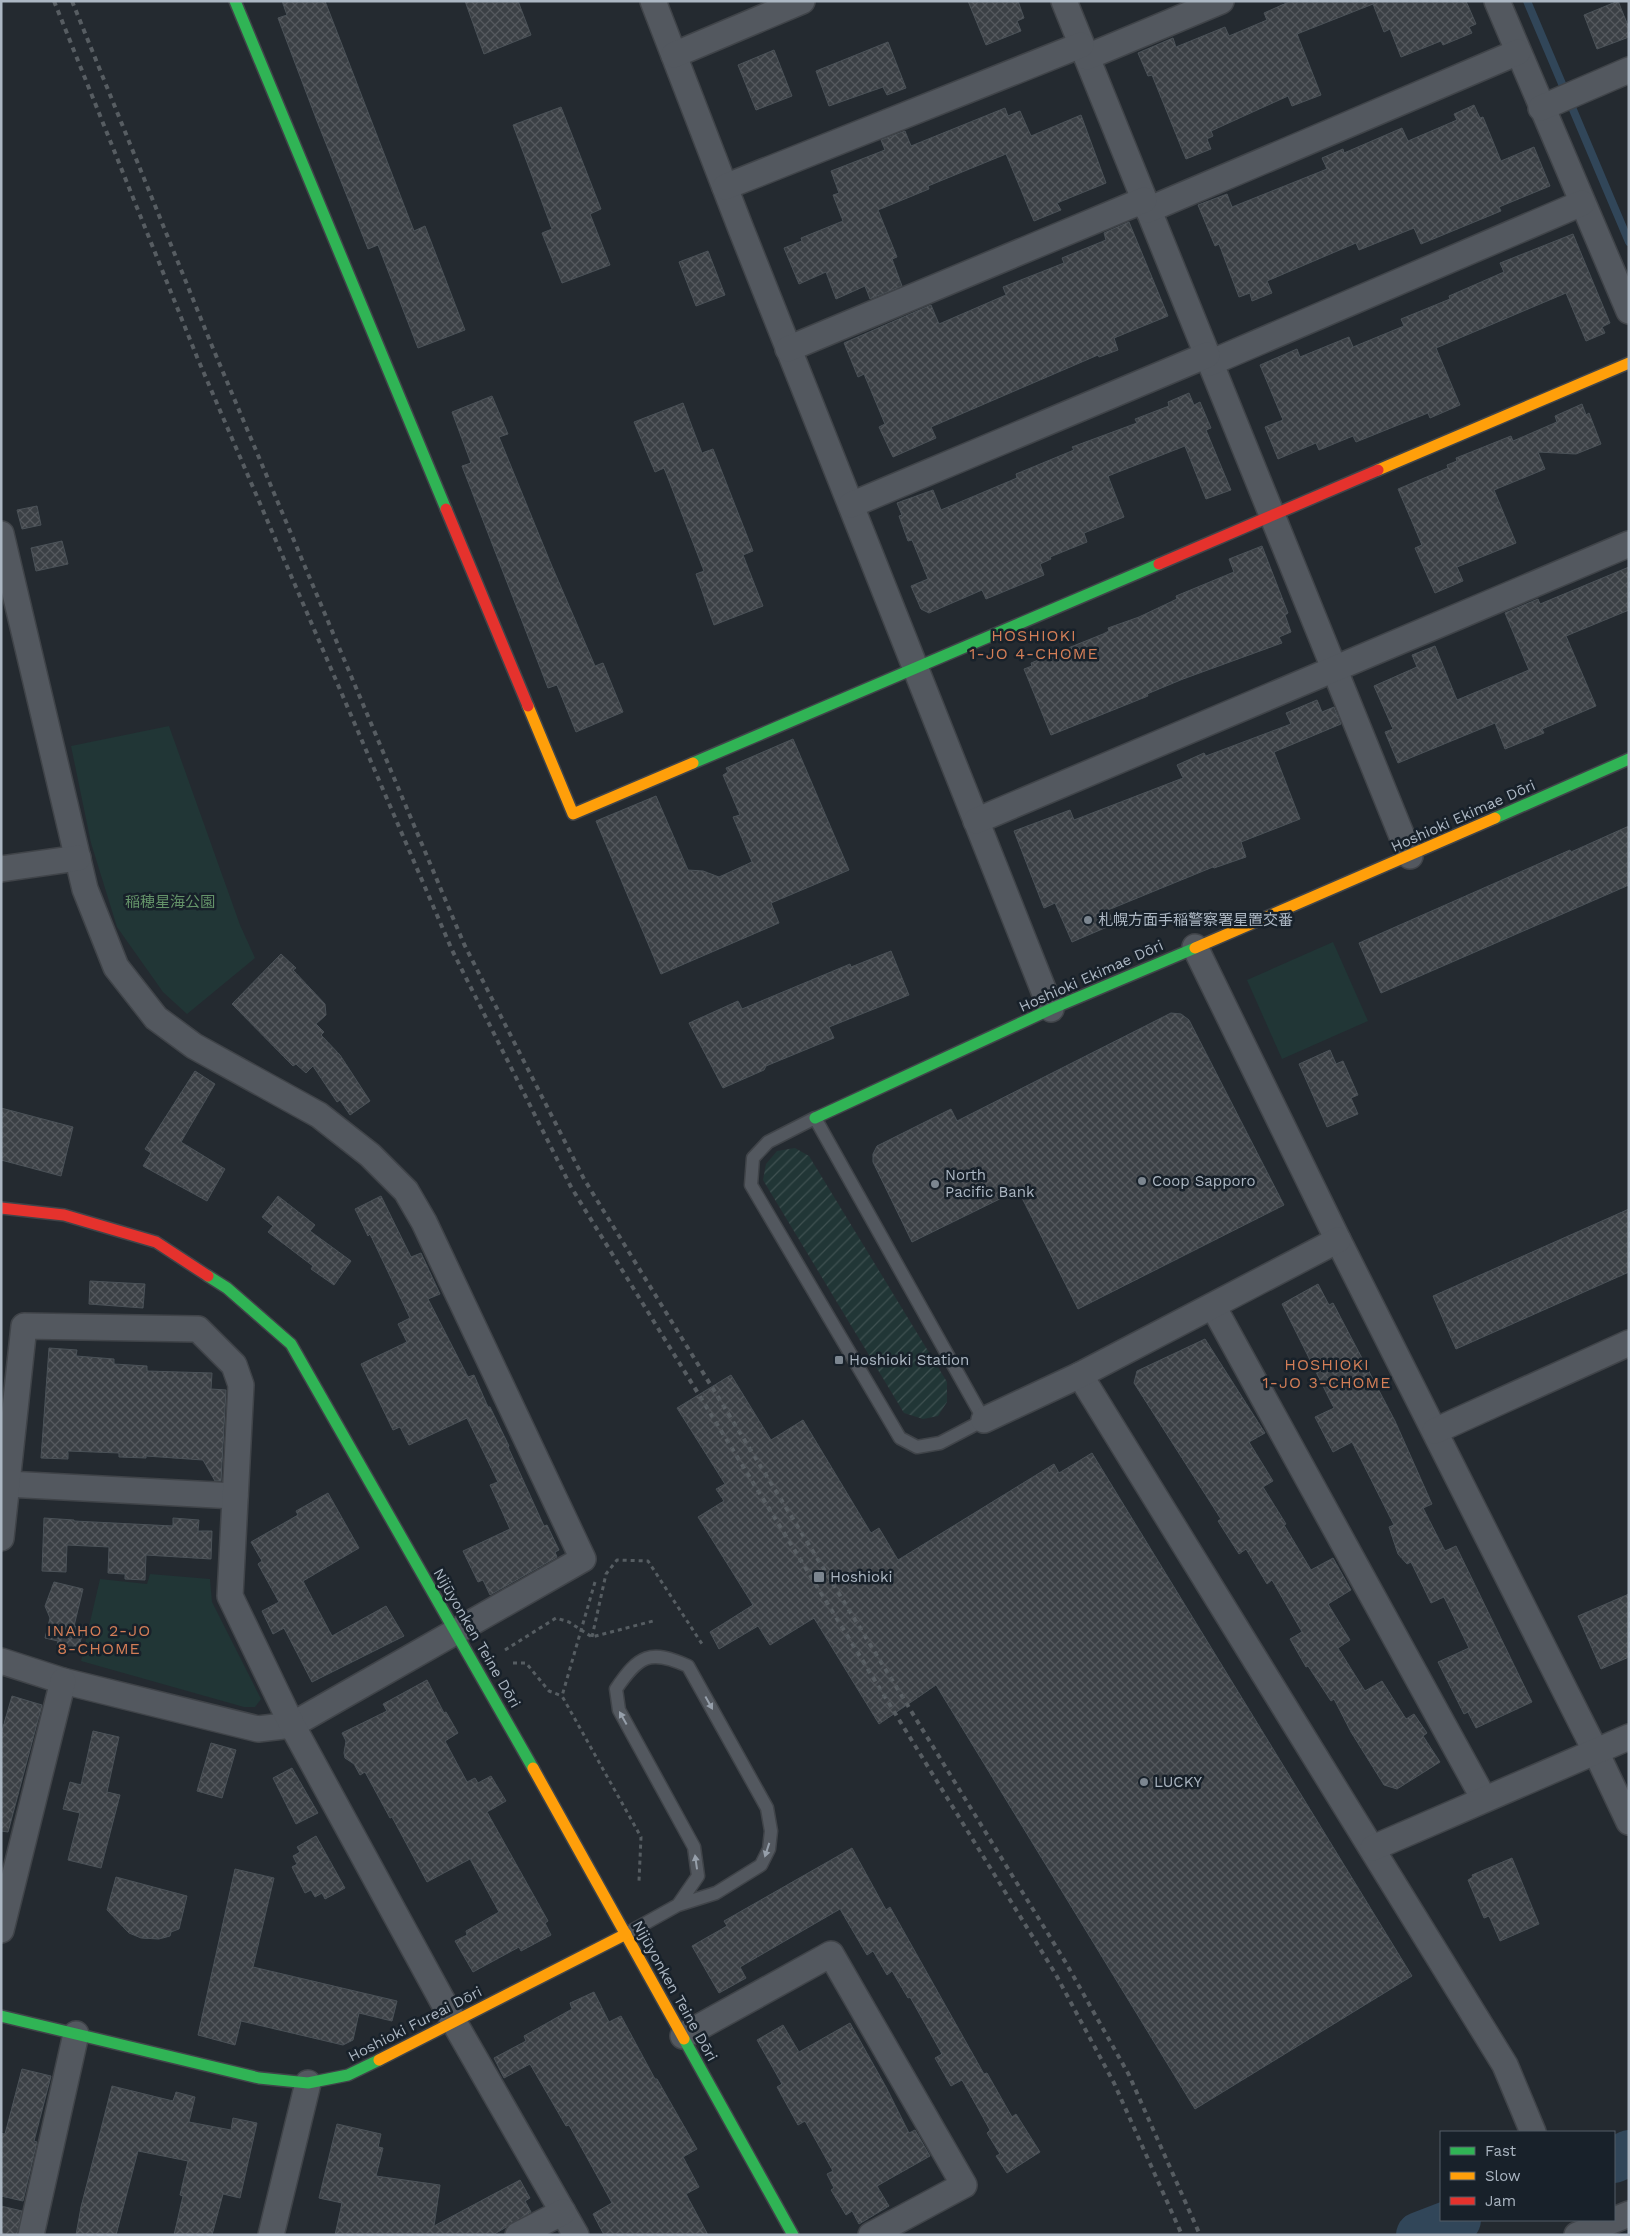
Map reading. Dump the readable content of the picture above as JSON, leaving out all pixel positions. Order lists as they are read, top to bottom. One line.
{"streets":{"street":["Hoshioki Ekimae Dōri","Nijūyonken Teine Dōri","Hoshioki Fureai Dōri"]},"crossings":[["Nijūyonken Teine Dōri","Hoshioki Fureai Dōri"]],"districts":["HOSHIOKI 1-JO 4-CHOME","HOSHIOKI 1-JO 3-CHOME","INAHO 2-JO 8-CHOME"],"parks":["稲穂星海公園"],"places":{"other":["札幌方面手稲警察署星置交番","Coop Sapporo","North Pacific Bank","LUCKY"],"transit":["Hoshioki Station","Hoshioki"]},"legend":["Fast","Slow","Jam"]}
